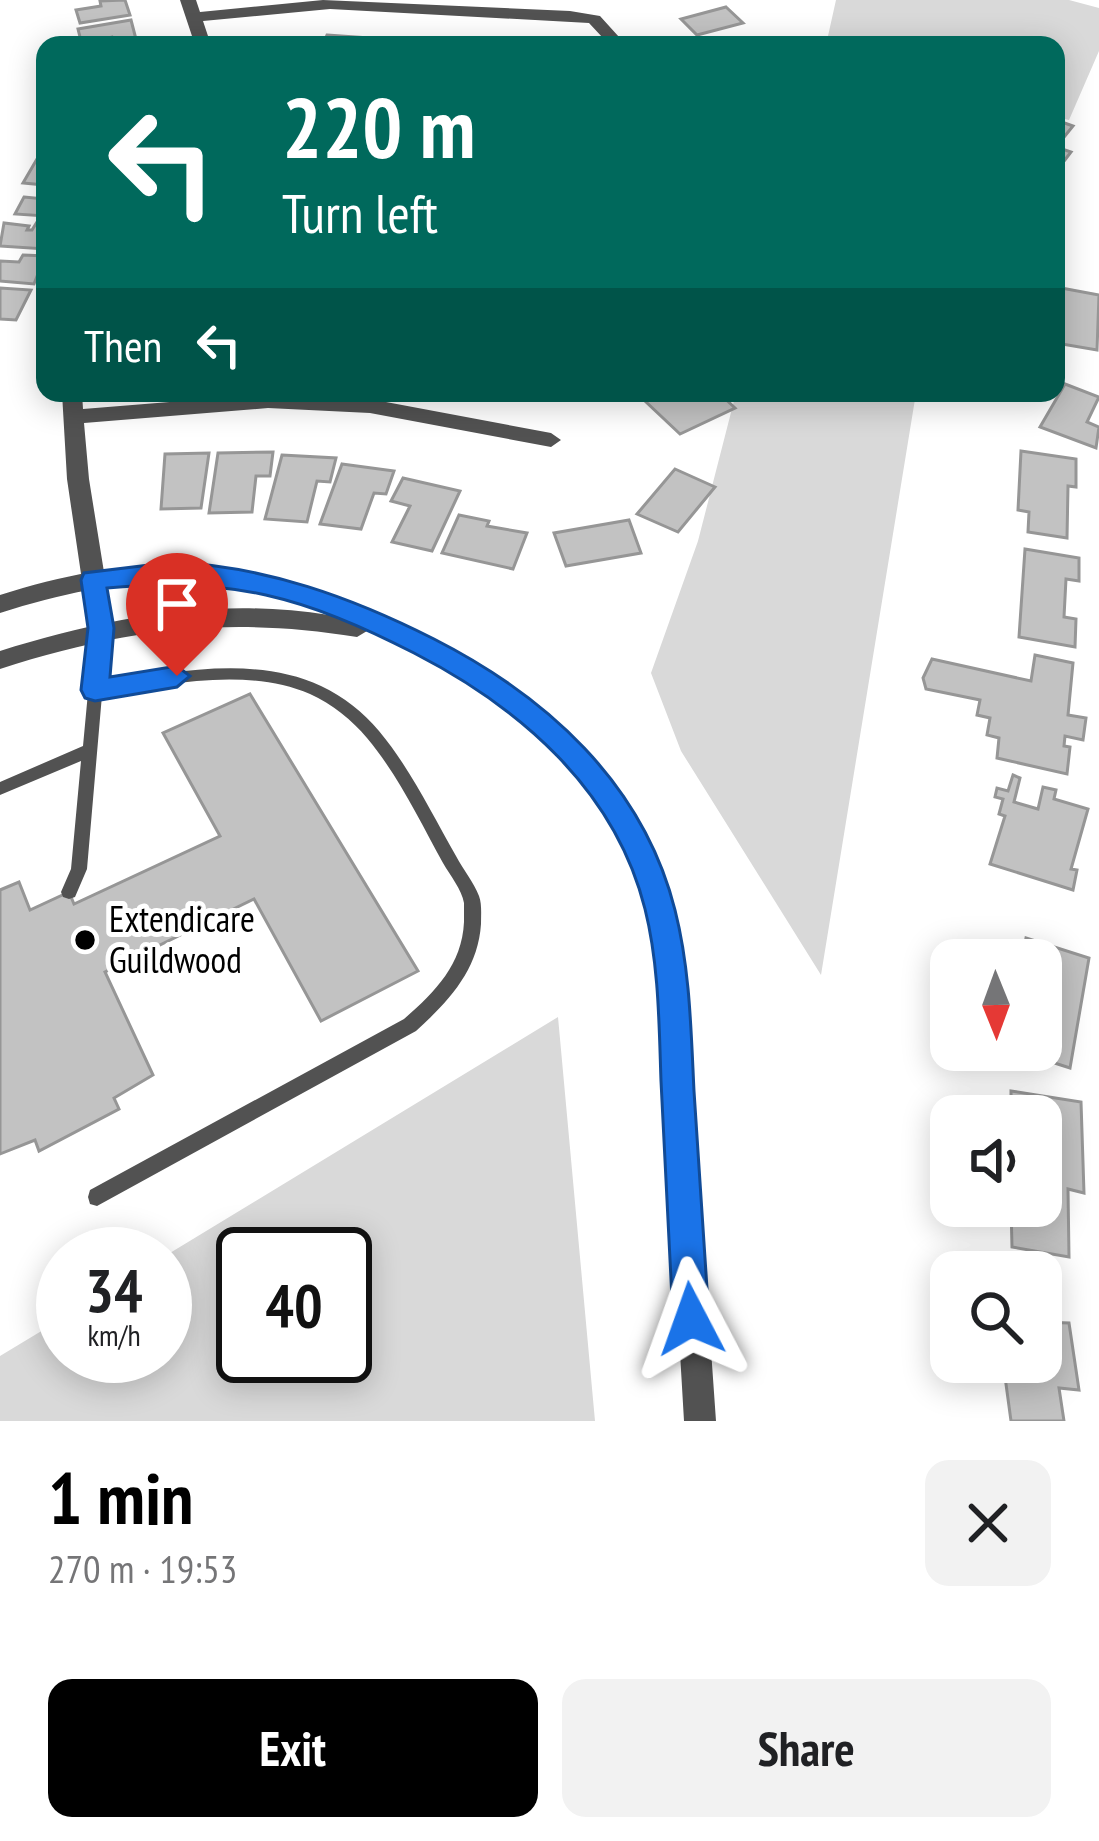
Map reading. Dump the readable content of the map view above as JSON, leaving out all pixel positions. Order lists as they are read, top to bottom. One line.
{"places":["Extendicare Guildwood"],"north":"bottom","page":{"turn":["220 m","Turn left"],"then":"Then","speed":"34 km/h","limit":"40","heading":["1 min","270 m · 19:53"],"buttons":["Exit","Share"]}}
